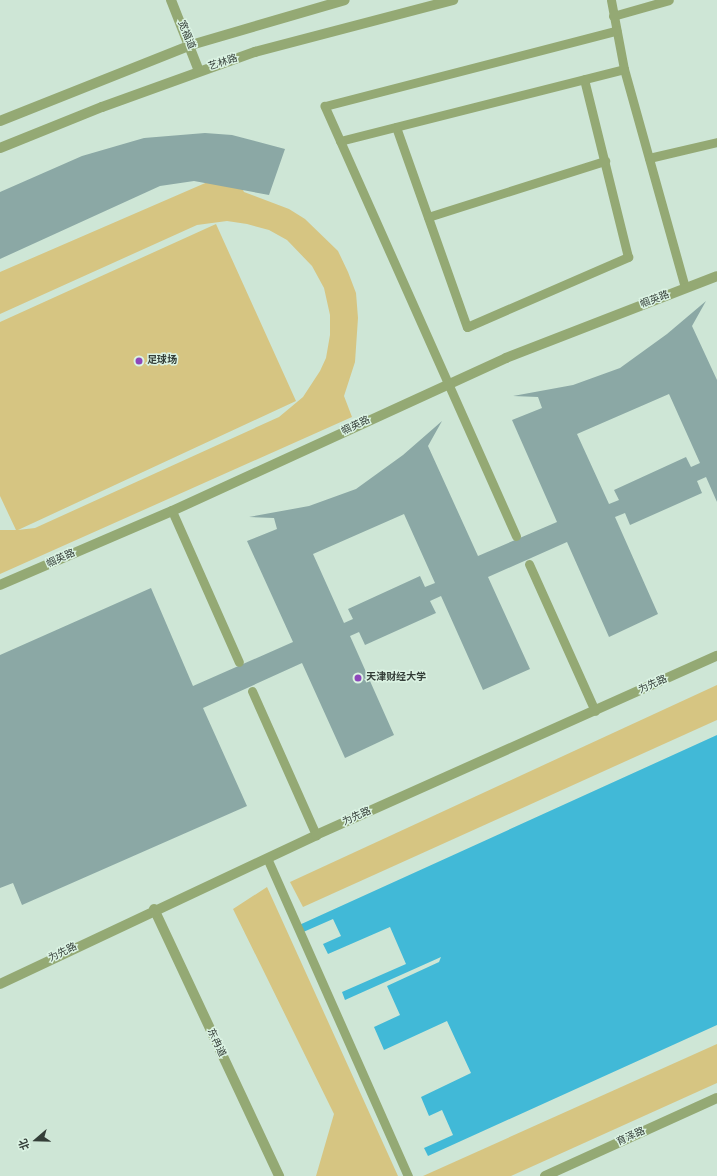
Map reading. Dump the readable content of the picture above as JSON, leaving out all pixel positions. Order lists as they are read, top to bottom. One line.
{"streets":{"street":["宽福道","艺林路","帼英路","为先路","东冉道","育泽路"]},"crossings":[["宽福道","艺林路"],["为先路","东冉道"]],"places":["足球场","天津财经大学"],"north":"left"}
